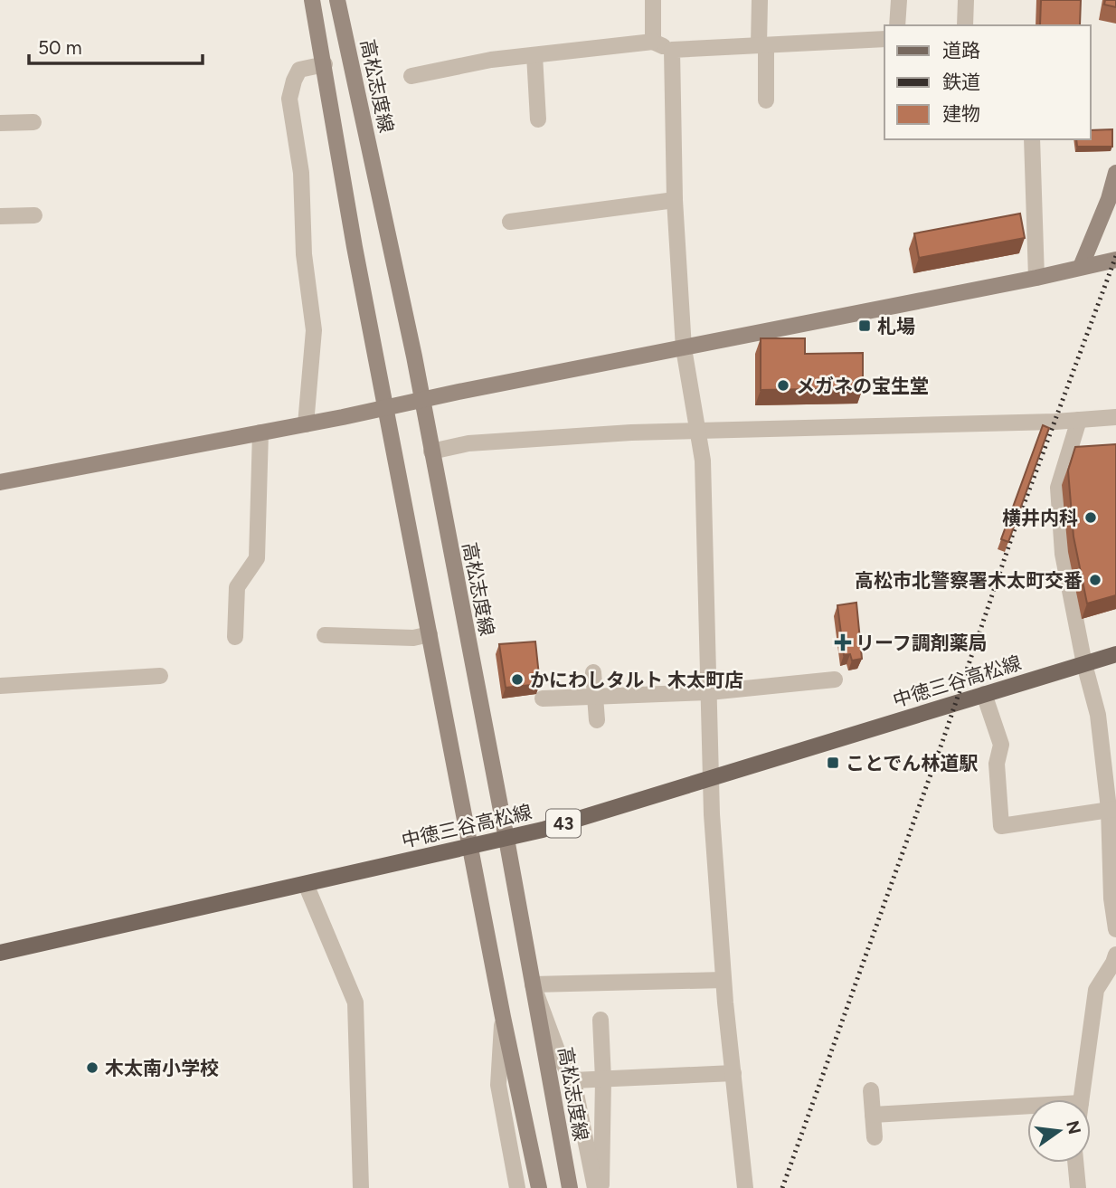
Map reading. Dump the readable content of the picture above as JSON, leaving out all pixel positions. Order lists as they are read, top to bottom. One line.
{"streets":{"main road":["高松志度線","中徳三谷高松線","43"]},"crossings":[["高松志度線","中徳三谷高松線"]],"places":{"transit":["札場","ことでん林道駅"],"other":["メガネの宝生堂","横井内科","高松市北警察署木太町交番","かにわしタルト 木太町店","木太南小学校"],"health":["リーフ調剤薬局"]},"legend":["道路","鉄道","建物"],"scale_bar":"50 m","north":"right"}
